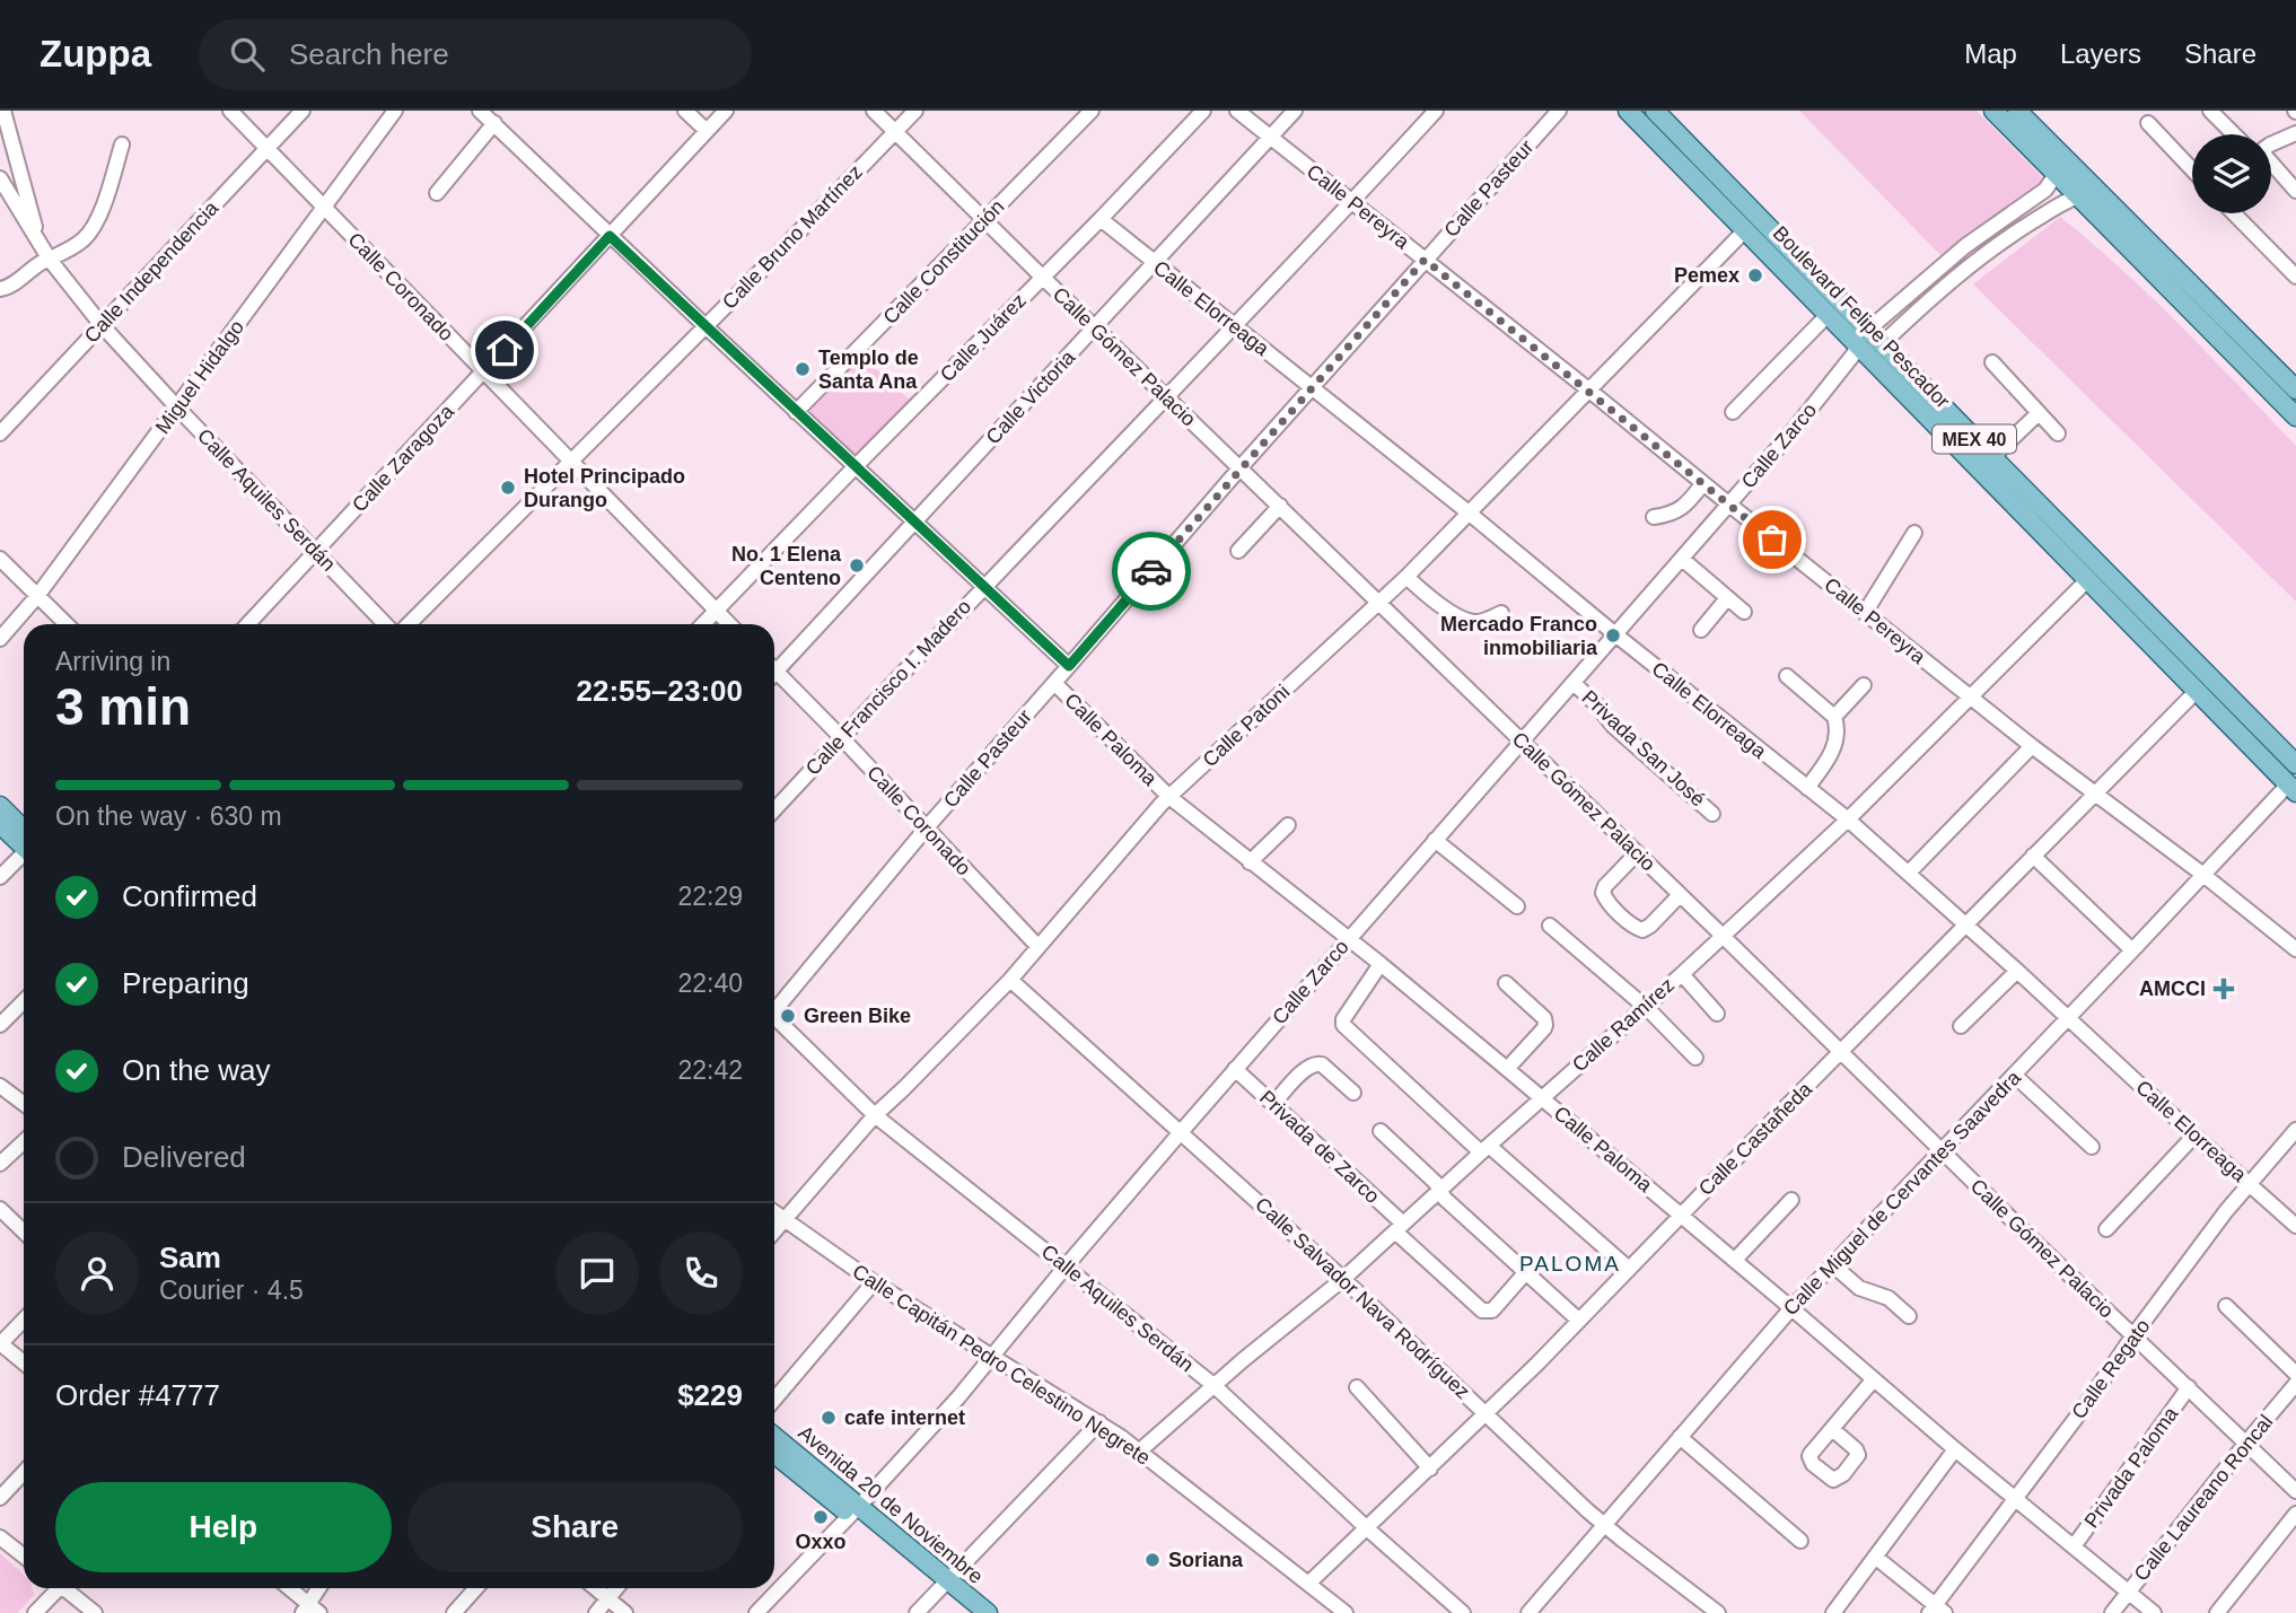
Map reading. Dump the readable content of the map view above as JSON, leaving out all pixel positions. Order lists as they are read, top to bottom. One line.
{"streets":{"main road":["Boulevard Felipe Pescador","MEX 40","Avenida 20 de Noviembre"],"street":["Calle Pasteur","Calle Pereyra","Calle Bruno Martínez","Calle Constitución","Calle Independencia","Calle Coronado","Calle Elorreaga","Calle Juárez","Calle Gómez Palacio","Miguel Hidalgo","Calle Victoria","Calle Zarco","Calle Zaragoza","Calle Aquiles Serdán","Calle Francisco I. Madero","Calle Patoni","Calle Paloma","Privada San José","Calle Ramírez","Calle Castañeda","Privada de Zarco","Calle Miguel de Cervantes Saavedra","Calle Salvador Nava Rodríguez","Calle Capitán Pedro Celestino Negrete","Calle Regato","Privada Paloma","Calle Laureano Roncal"]},"crossings":[["Calle Pasteur","Calle Pereyra"],["Calle Pasteur","Calle Coronado"],["Calle Pasteur","Calle Elorreaga"],["Calle Pasteur","Calle Gómez Palacio"],["Calle Pasteur","Calle Paloma"],["Calle Pereyra","Calle Victoria"],["Calle Pereyra","Calle Zarco"],["Calle Pereyra","Calle Francisco I. Madero"],["Calle Pereyra","Calle Patoni"],["Calle Pereyra","Calle Ramírez"],["Calle Pereyra","Calle Castañeda"],["Calle Pereyra","Calle Miguel de Cervantes Saavedra"],["Calle Bruno Martínez","Calle Coronado"],["Calle Bruno Martínez","Calle Gómez Palacio"],["Calle Constitución","Calle Gómez Palacio"],["Calle Independencia","Calle Coronado"],["Calle Independencia","Calle Aquiles Serdán"],["Calle Coronado","Calle Juárez"],["Calle Coronado","Miguel Hidalgo"],["Calle Coronado","Calle Zaragoza"],["Calle Coronado","Calle Francisco I. Madero"],["Calle Coronado","Calle Patoni"],["Calle Elorreaga","Calle Juárez"],["Calle Elorreaga","Calle Victoria"],["Calle Elorreaga","Calle Zarco"],["Calle Elorreaga","Calle Francisco I. Madero"],["Calle Elorreaga","Calle Patoni"],["Calle Elorreaga","Calle Ramírez"],["Calle Elorreaga","Calle Castañeda"],["Calle Elorreaga","Calle Miguel de Cervantes Saavedra"],["Calle Elorreaga","Calle Regato"],["Boulevard Felipe Pescador","Calle Zarco"],["Boulevard Felipe Pescador","Calle Patoni"],["Boulevard Felipe Pescador","Calle Ramírez"],["Boulevard Felipe Pescador","Calle Castañeda"],["Boulevard Felipe Pescador","Calle Miguel de Cervantes Saavedra"],["Calle Juárez","Calle Gómez Palacio"],["Calle Gómez Palacio","Calle Victoria"],["Calle Gómez Palacio","Calle Zarco"],["Calle Gómez Palacio","Calle Francisco I. Madero"],["Calle Gómez Palacio","Calle Patoni"],["Calle Gómez Palacio","Calle Ramírez"],["Calle Gómez Palacio","Calle Castañeda"],["Calle Gómez Palacio","Calle Miguel de Cervantes Saavedra"],["Calle Gómez Palacio","Calle Regato"],["Calle Gómez Palacio","Privada Paloma"],["Calle Gómez Palacio","Calle Laureano Roncal"],["Miguel Hidalgo","Calle Aquiles Serdán"],["Calle Zarco","Calle Aquiles Serdán"],["Calle Zarco","Calle Paloma"],["Calle Zarco","Privada San José"],["Calle Zarco","Privada de Zarco"],["Calle Zarco","Calle Salvador Nava Rodríguez"],["Calle Zarco","Calle Capitán Pedro Celestino Negrete"],["Calle Zarco","Avenida 20 de Noviembre"],["Calle Zaragoza","Calle Aquiles Serdán"],["Calle Aquiles Serdán","Calle Patoni"],["Calle Aquiles Serdán","Calle Ramírez"],["Calle Aquiles Serdán","Calle Castañeda"],["Calle Patoni","Calle Paloma"],["Calle Patoni","Calle Salvador Nava Rodríguez"],["Calle Patoni","Calle Capitán Pedro Celestino Negrete"],["Calle Paloma","Calle Ramírez"],["Calle Paloma","Calle Castañeda"],["Calle Paloma","Calle Miguel de Cervantes Saavedra"],["Calle Paloma","Calle Regato"],["Calle Paloma","Privada Paloma"],["Calle Paloma","Calle Laureano Roncal"],["Calle Ramírez","Privada de Zarco"],["Calle Ramírez","Calle Salvador Nava Rodríguez"],["Calle Ramírez","Calle Capitán Pedro Celestino Negrete"],["Calle Castañeda","Calle Salvador Nava Rodríguez"],["Calle Castañeda","Calle Capitán Pedro Celestino Negrete"],["Calle Miguel de Cervantes Saavedra","Calle Salvador Nava Rodríguez"]],"districts":["PALOMA"],"places":{"other":["Pemex","Templo de Santa Ana","Hotel Principado Durango","No. 1 Elena Centeno","Mercado Franco inmobiliaria","Green Bike","cafe internet","Oxxo","Soriana"],"health":["AMCCI"]},"page":{"header":"Zuppa","search":"Search here","nav":["Map","Layers","Share"],"heading":["3 min","Arriving in","22:55–23:00"],"panel":["Sam","Courier · 4.5","Order #4777","$229"],"bar":"On the way · 630 m","list":[["Confirmed","22:29"],["Preparing","22:40"],["On the way","22:42"],"Delivered"],"buttons":["Help","Share"]}}
